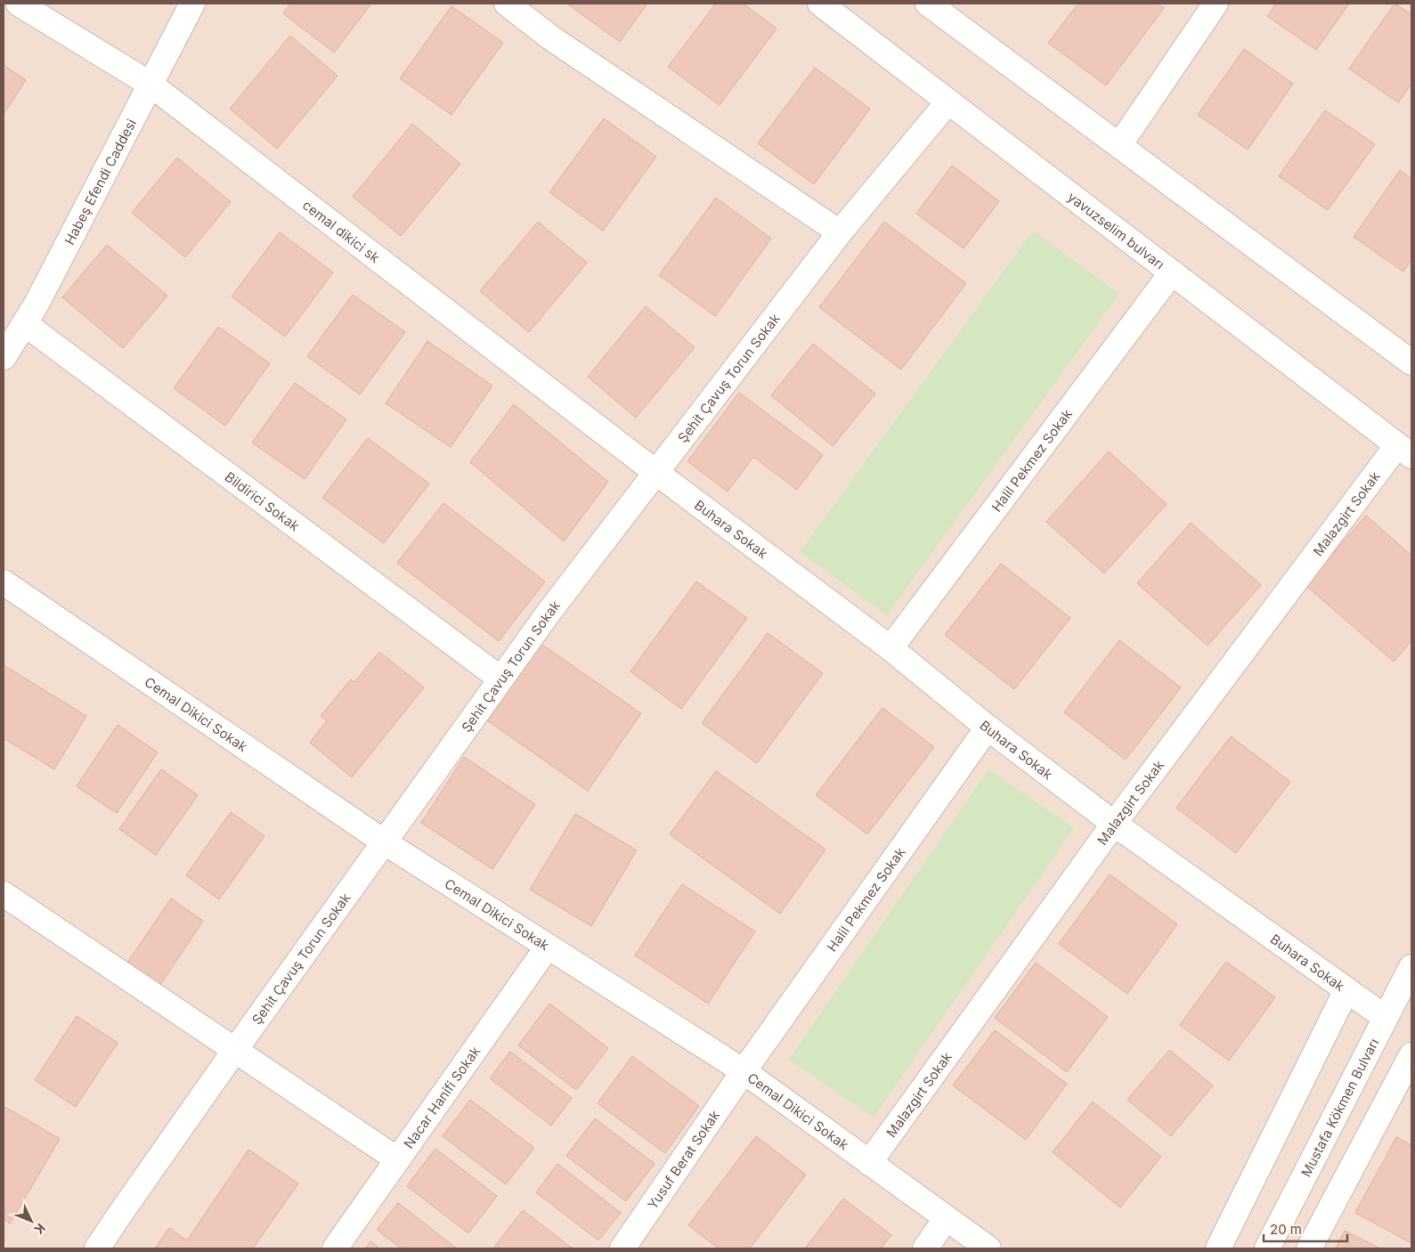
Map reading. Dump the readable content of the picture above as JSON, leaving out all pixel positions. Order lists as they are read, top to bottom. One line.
{"streets":{"street":["Habeş Efendi Caddesi","yavuzselim bulvarı","cemal dikici sk","Şehit Çavuş Torun Sokak","Halil Pekmez Sokak","Bildirici Sokak","Malazgirt Sokak","Buhara Sokak","Cemal Dikici Sokak","Nacar Hanifi Sokak","Mustafa Kökmen Bulvarı","Yusuf Berat Sokak"]},"crossings":[["Habeş Efendi Caddesi","cemal dikici sk"],["Habeş Efendi Caddesi","Bildirici Sokak"],["yavuzselim bulvarı","Şehit Çavuş Torun Sokak"],["yavuzselim bulvarı","Halil Pekmez Sokak"],["yavuzselim bulvarı","Malazgirt Sokak"],["cemal dikici sk","Şehit Çavuş Torun Sokak"],["cemal dikici sk","Buhara Sokak"],["Şehit Çavuş Torun Sokak","Bildirici Sokak"],["Şehit Çavuş Torun Sokak","Buhara Sokak"],["Şehit Çavuş Torun Sokak","Cemal Dikici Sokak"],["Halil Pekmez Sokak","Buhara Sokak"],["Halil Pekmez Sokak","Cemal Dikici Sokak"],["Halil Pekmez Sokak","Yusuf Berat Sokak"],["Malazgirt Sokak","Buhara Sokak"],["Malazgirt Sokak","Cemal Dikici Sokak"],["Buhara Sokak","Mustafa Kökmen Bulvarı"],["Cemal Dikici Sokak","Nacar Hanifi Sokak"],["Cemal Dikici Sokak","Yusuf Berat Sokak"]],"scale_bar":"20 m","north":"bottom right"}
